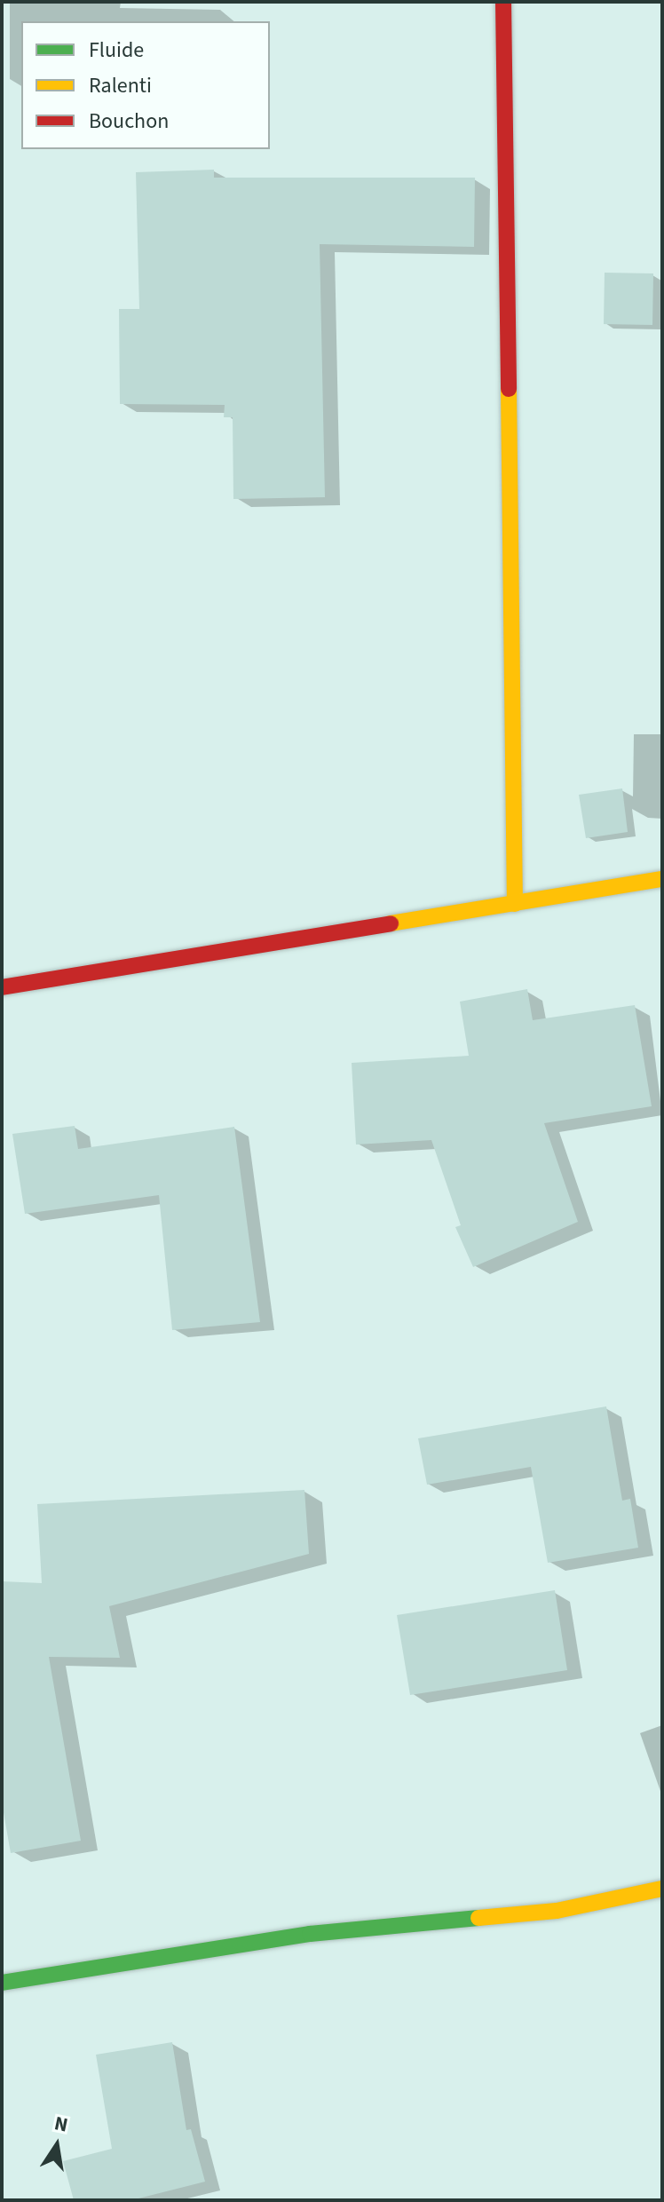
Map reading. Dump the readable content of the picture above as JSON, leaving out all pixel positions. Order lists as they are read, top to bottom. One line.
{"legend":["Fluide","Ralenti","Bouchon"],"north":"top"}
